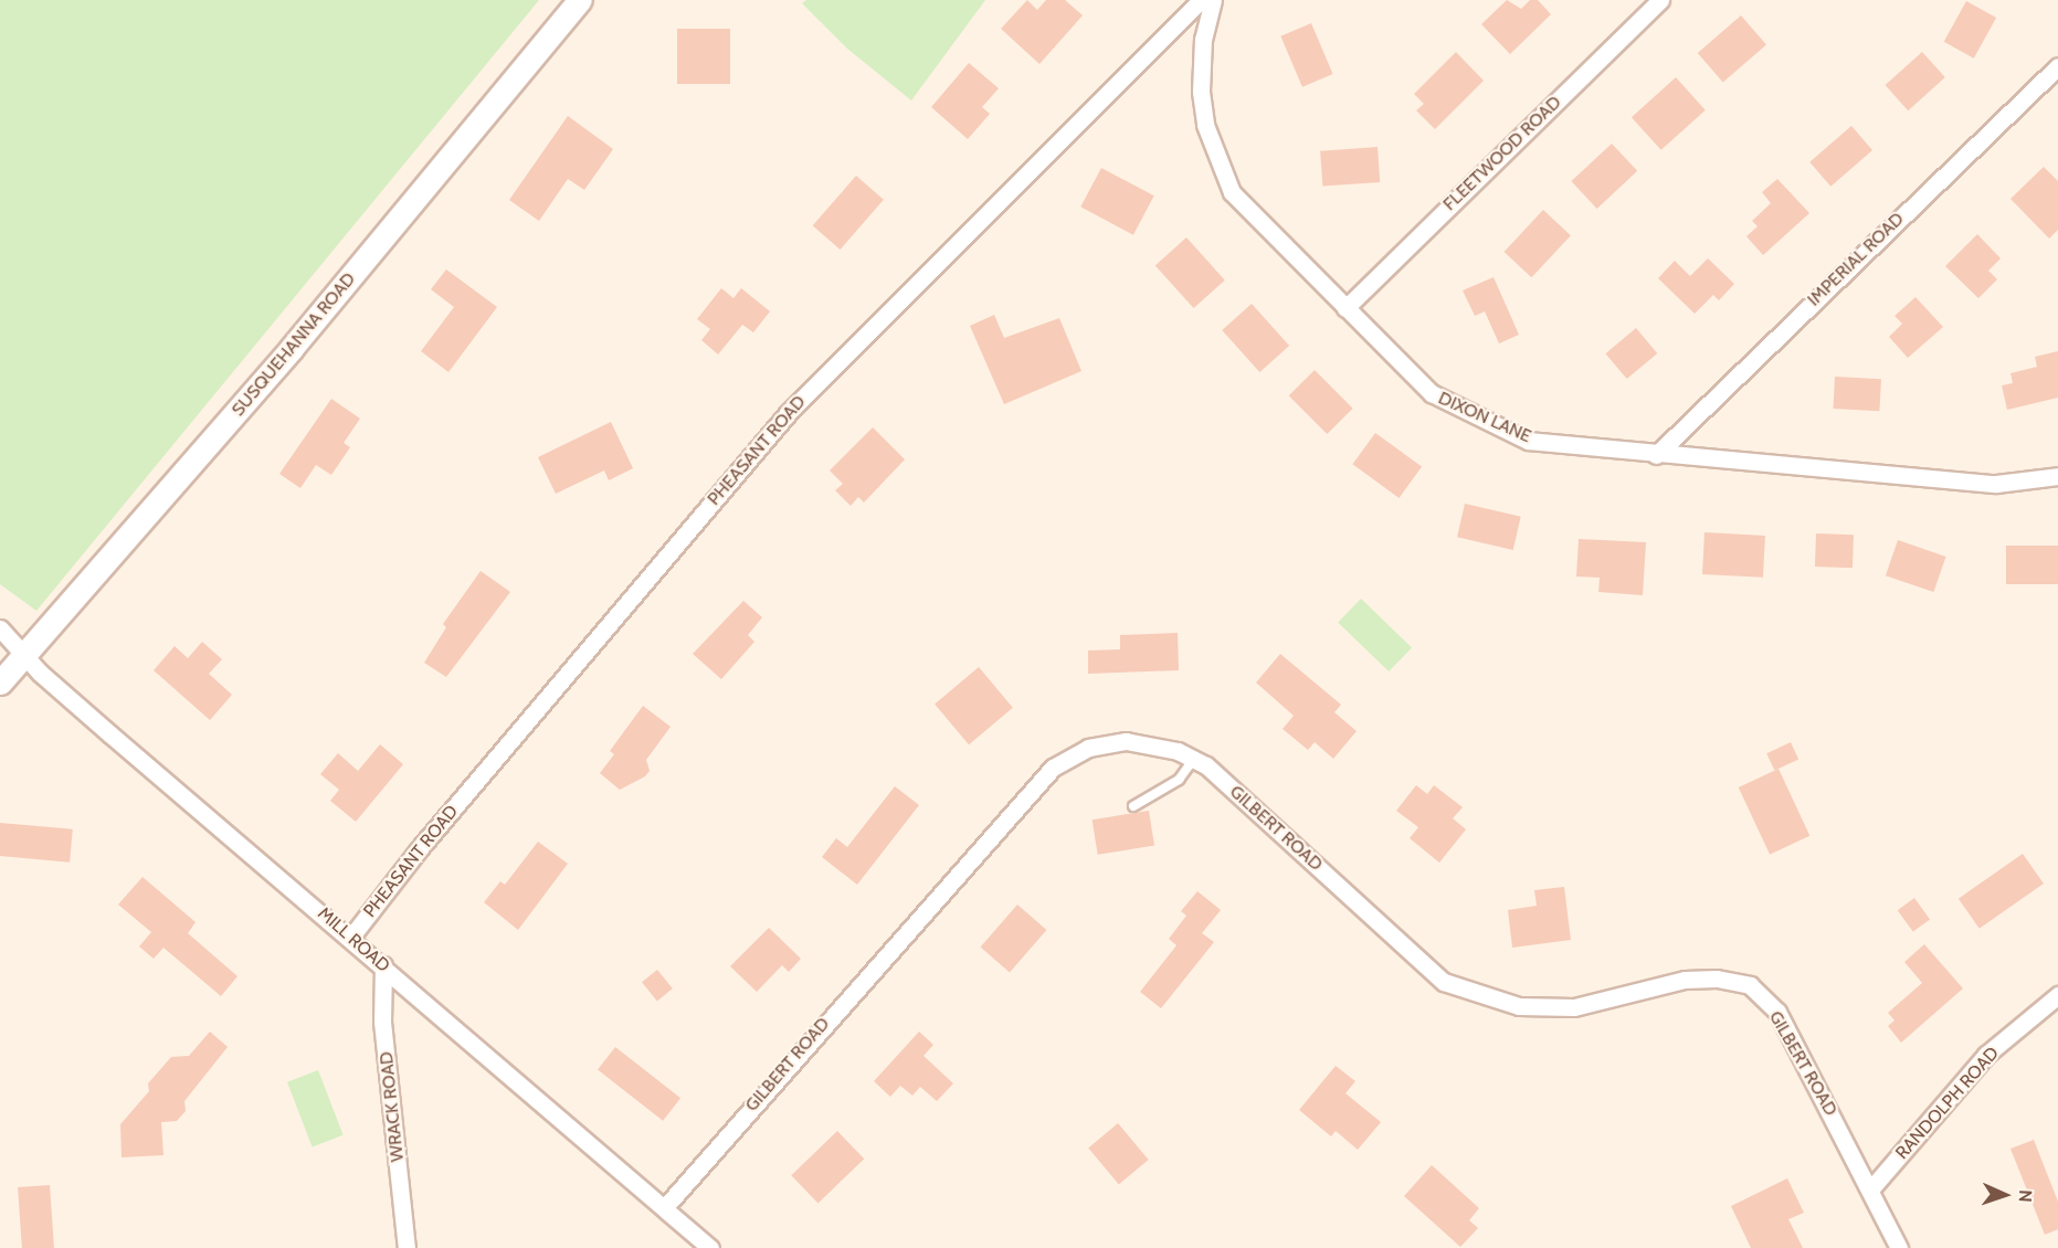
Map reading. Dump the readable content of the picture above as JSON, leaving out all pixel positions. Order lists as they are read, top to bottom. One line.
{"streets":{"main road":["SUSQUEHANNA ROAD"],"street":["FLEETWOOD ROAD","IMPERIAL ROAD","DIXON LANE","PHEASANT ROAD","GILBERT ROAD","MILL ROAD","RANDOLPH ROAD","WRACK ROAD"]},"crossings":[["FLEETWOOD ROAD","DIXON LANE"],["IMPERIAL ROAD","DIXON LANE"],["SUSQUEHANNA ROAD","MILL ROAD"],["PHEASANT ROAD","MILL ROAD"],["GILBERT ROAD","MILL ROAD"],["GILBERT ROAD","RANDOLPH ROAD"],["MILL ROAD","WRACK ROAD"]],"north":"right"}
